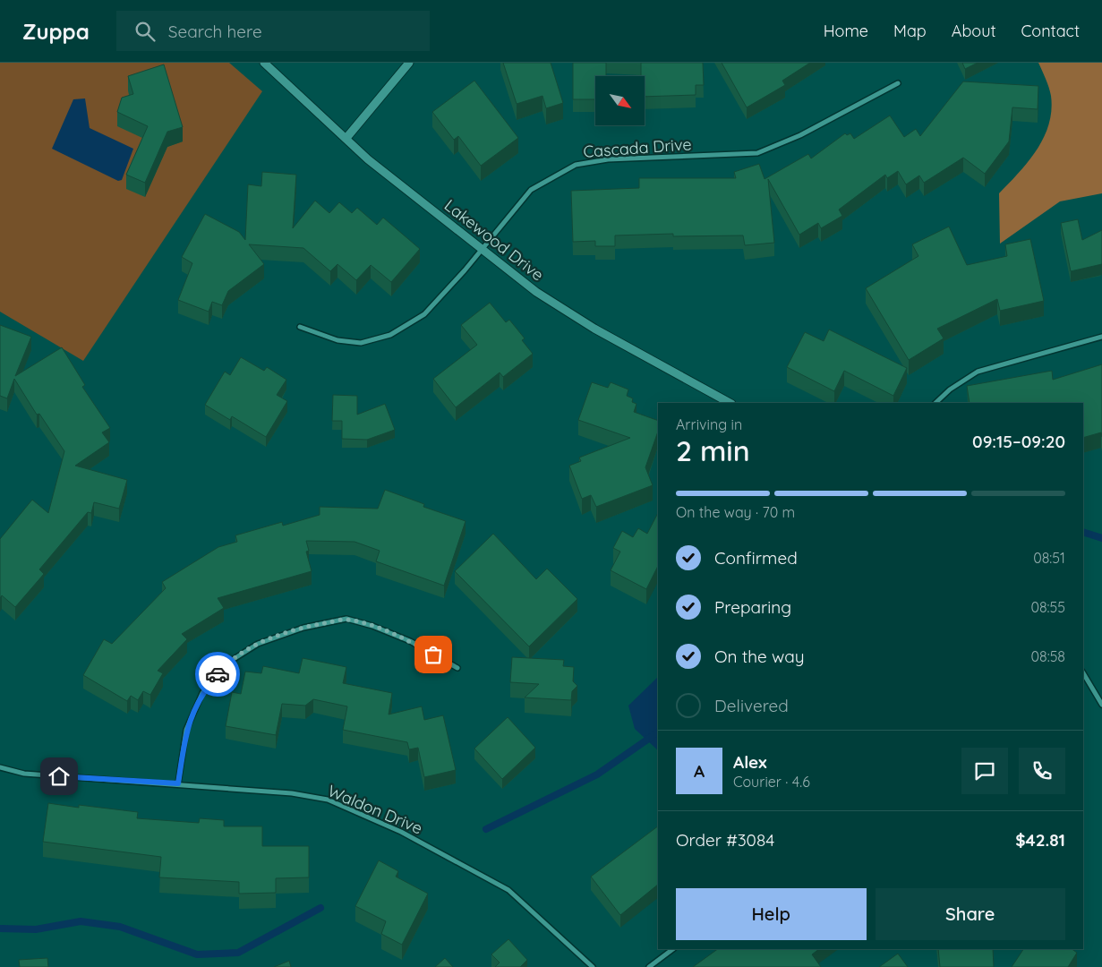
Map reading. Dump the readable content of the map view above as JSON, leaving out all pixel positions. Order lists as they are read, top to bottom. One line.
{"streets":{"street":["Cascada Drive","Lakewood Drive","Waldon Drive"]},"crossings":[["Cascada Drive","Lakewood Drive"]],"north":"bottom right","page":{"header":"Zuppa","search":"Search here","nav":["Home","Map","About","Contact"],"heading":["2 min","Arriving in","09:15–09:20"],"panel":["Alex","Courier · 4.6","Order #3084","$42.81"],"bar":"On the way · 70 m","list":[["Confirmed","08:51"],["Preparing","08:55"],["On the way","08:58"],"Delivered"],"round":"A","buttons":["Help","Share"]}}
